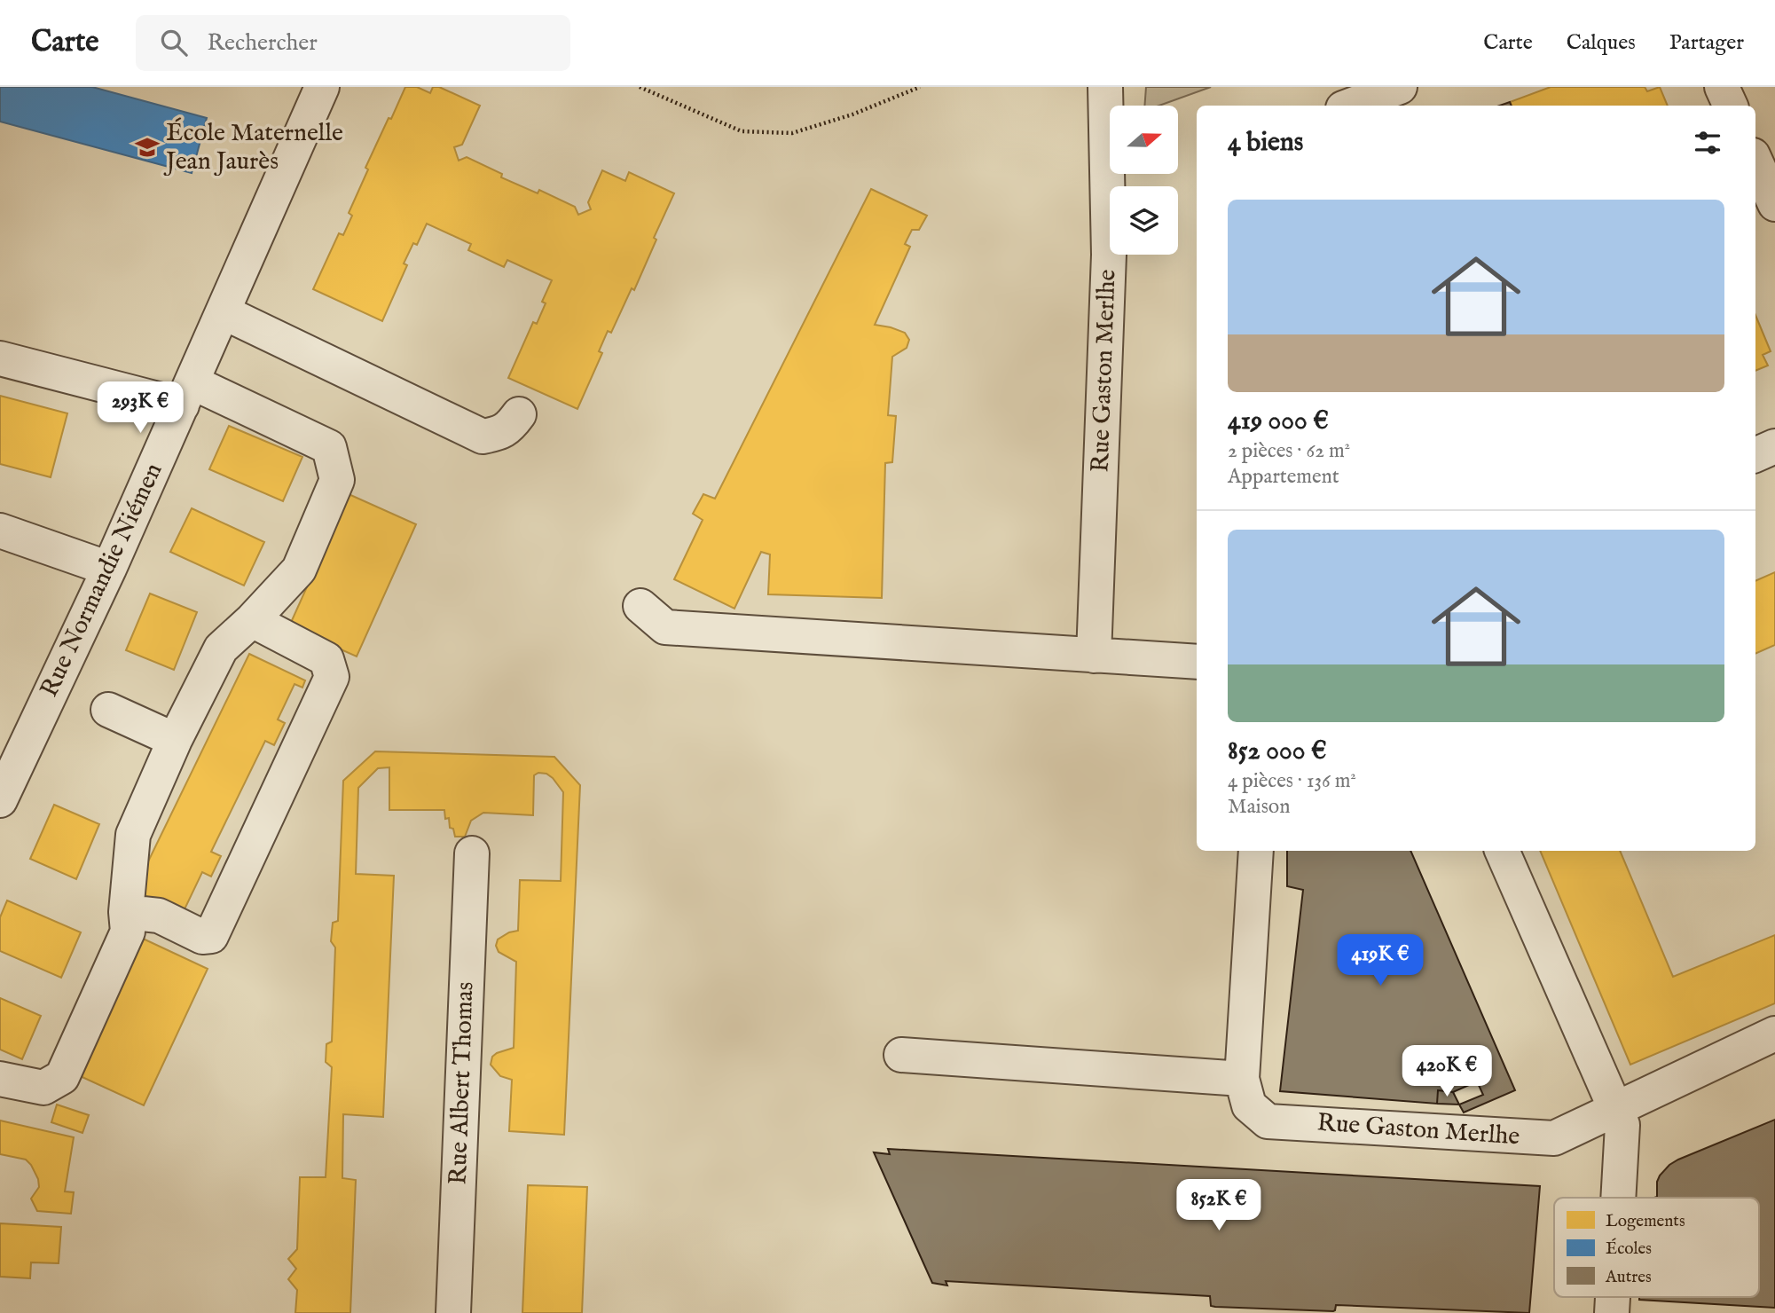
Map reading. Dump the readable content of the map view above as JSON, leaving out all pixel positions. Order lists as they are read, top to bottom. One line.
{"streets":{"street":["Rue Gaston Merlhe","Rue Normandie Niémen","Rue Albert Thomas"]},"places":{"school or university":["École Maternelle Jean Jaurès"]},"legend":["Logements","Écoles","Autres"],"north":"right","page":{"header":"Carte","search":"Rechercher","nav":["Carte","Calques","Partager"],"heading":"4 biens","list":[{"name":"419 000 €","note":"2 pièces · 62 m² · Appartement"},{"name":"852 000 €","note":"4 pièces · 136 m² · Maison"}],"price":["293K €","419K €","420K €","852K €"]}}
